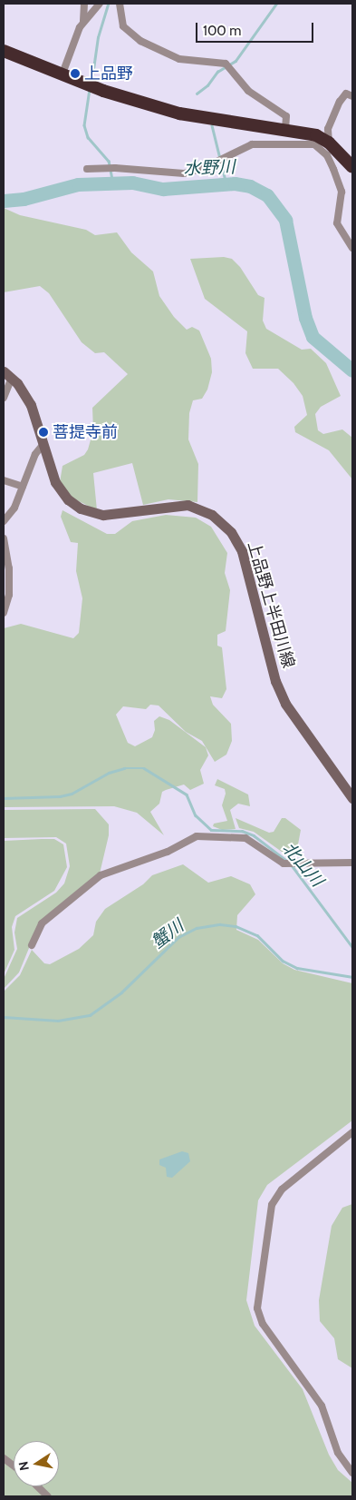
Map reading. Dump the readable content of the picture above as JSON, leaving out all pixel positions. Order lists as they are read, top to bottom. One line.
{"streets":{"street":["上品野上半田川線"]},"water":["水野川","北山川","蟹川"],"places":["上品野","菩提寺前"],"scale_bar":"100 m","north":"left"}
